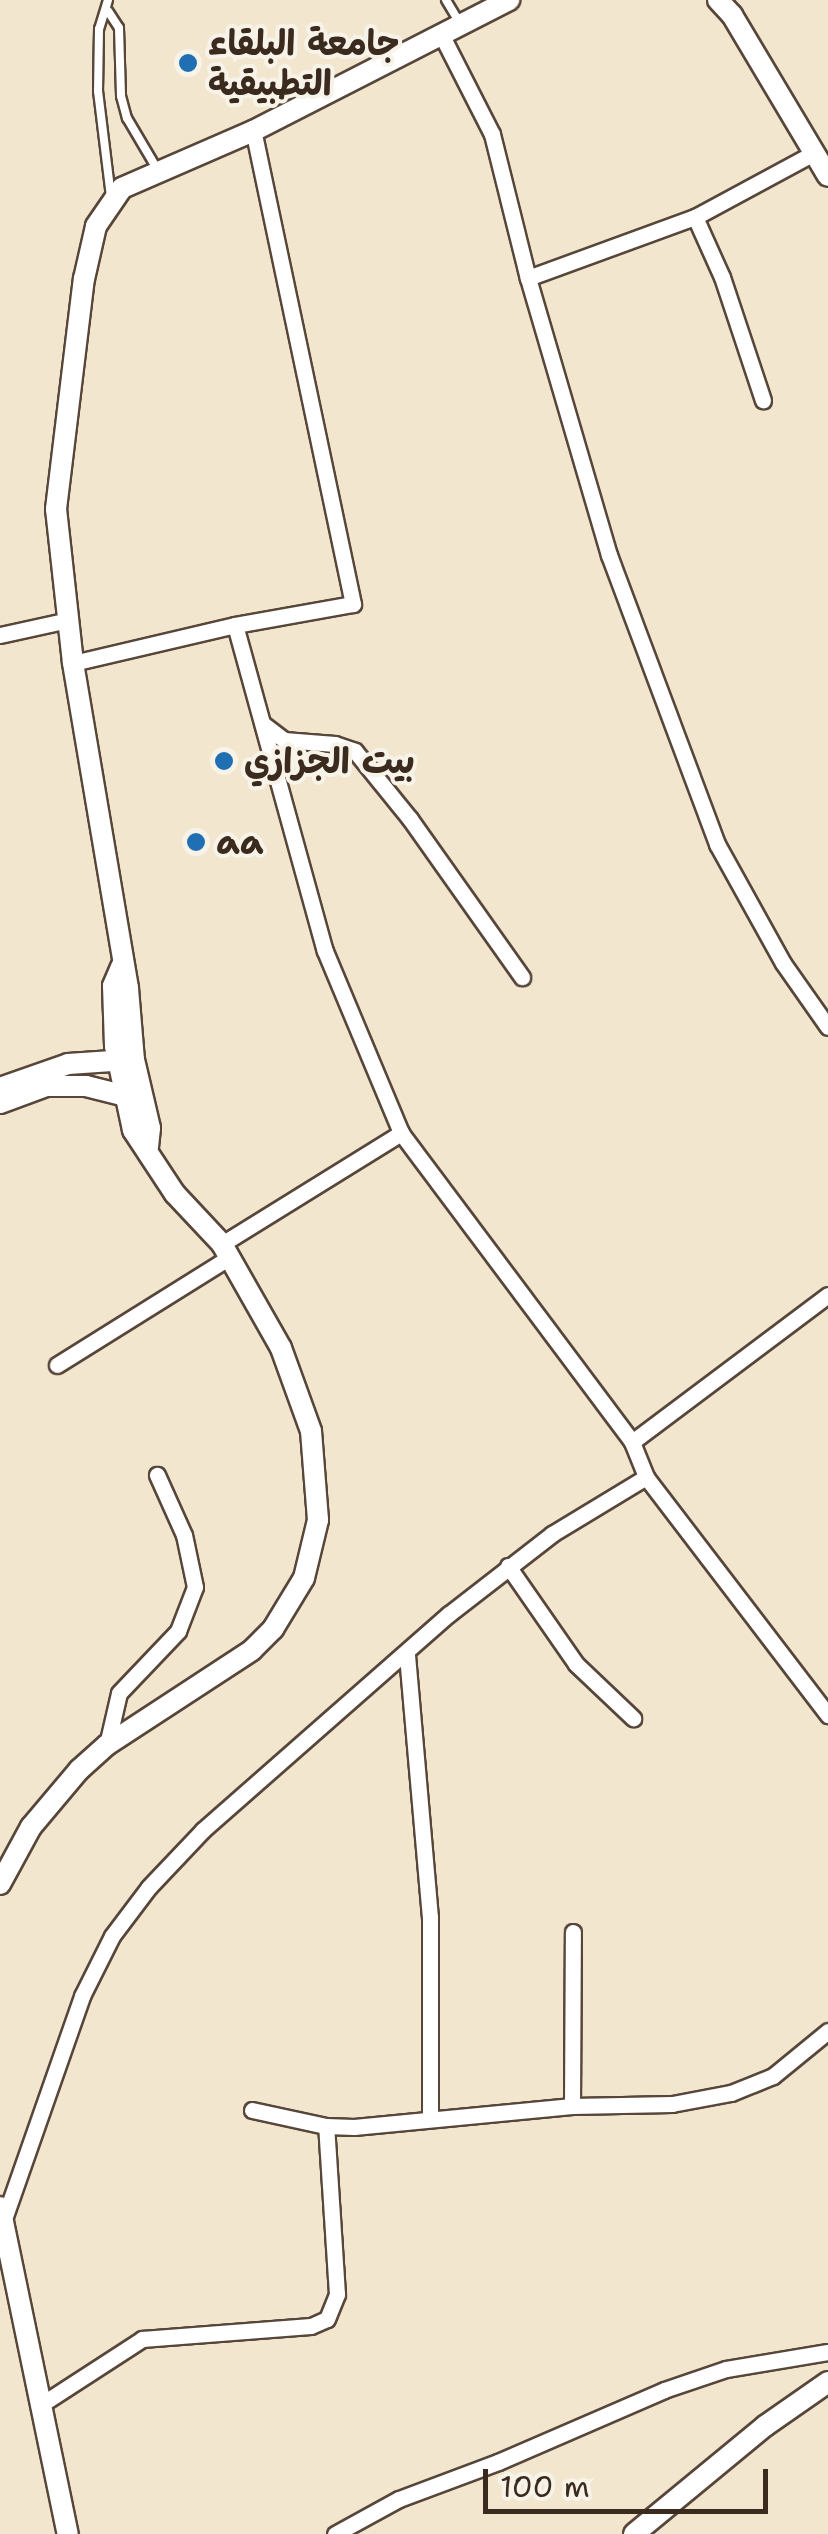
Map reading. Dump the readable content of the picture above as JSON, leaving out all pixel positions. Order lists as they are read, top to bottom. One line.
{"places":["جامعة البلقاء التطبيقية","بيت الجزازي","aa"],"scale_bar":"100 m"}
